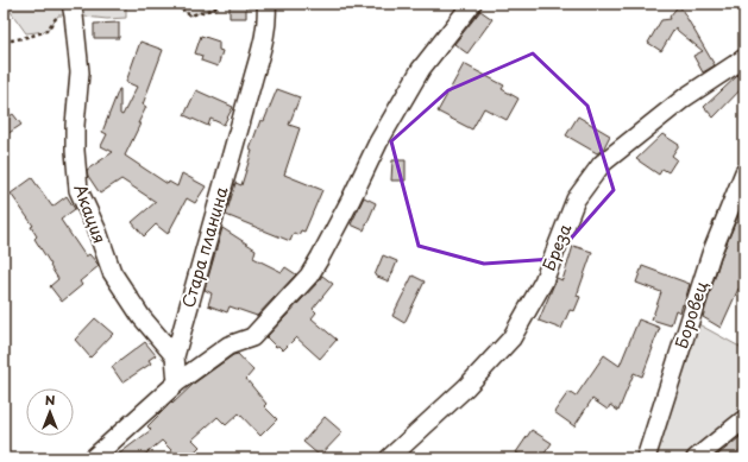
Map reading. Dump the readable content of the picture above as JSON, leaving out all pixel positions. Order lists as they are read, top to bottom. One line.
{"streets":{"street":["Акация","Стара планина","Бреза","Боровец"]},"crossings":[["Акация","Стара планина"]],"north":"top"}
